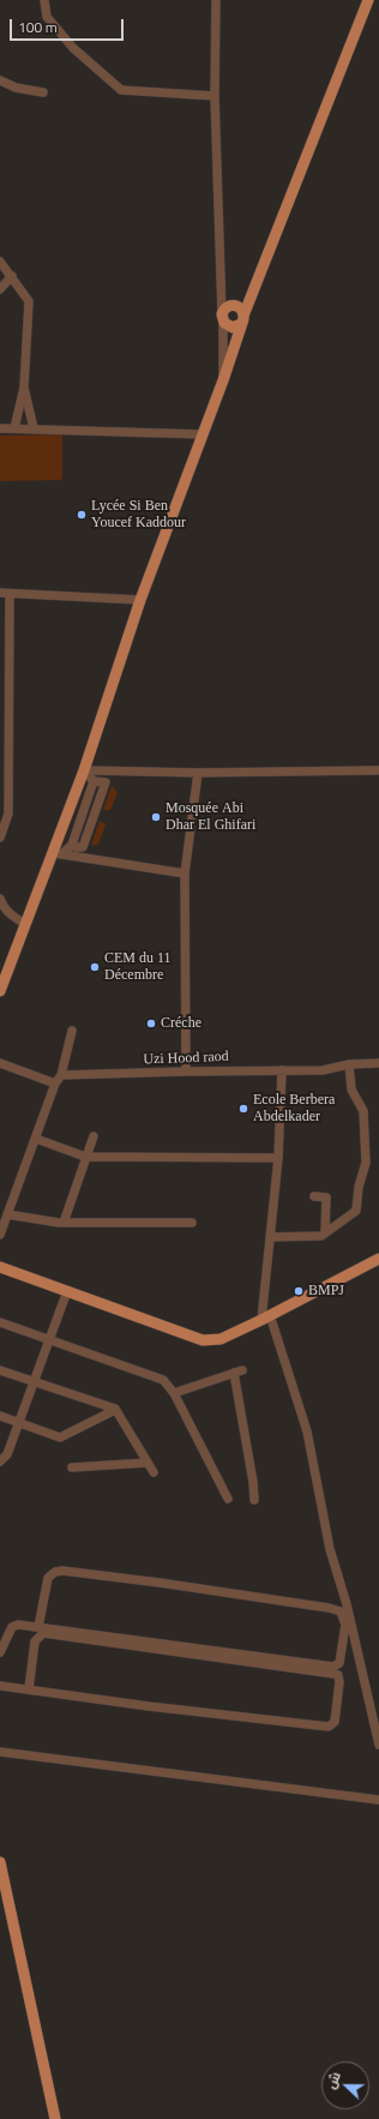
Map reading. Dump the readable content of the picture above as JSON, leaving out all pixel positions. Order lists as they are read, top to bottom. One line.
{"streets":{"street":["Uzi Hood raod"]},"places":["Lycée Si Ben Youcef Kaddour","Mosquée Abi Dhar El Ghifari","CEM du 11 Décembre","Créche","Ecole Berbera Abdelkader","BMPJ"],"scale_bar":"100 m","north":"left"}
